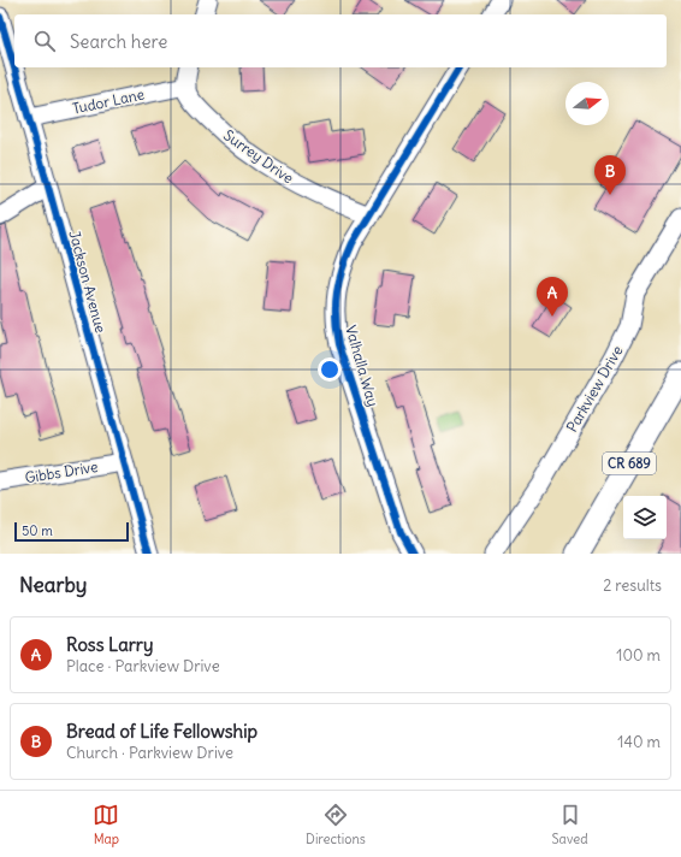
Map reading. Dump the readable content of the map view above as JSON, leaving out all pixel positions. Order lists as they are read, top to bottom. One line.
{"streets":{"main road":["CR 689"],"street":["Tudor Lane","Surrey Drive","Jackson Avenue","Valhalla Way","Parkview Drive","Gibbs Drive"]},"crossings":[["Tudor Lane","Surrey Drive"],["Tudor Lane","Jackson Avenue"],["Surrey Drive","Valhalla Way"],["Jackson Avenue","Gibbs Drive"]],"scale_bar":"50 m","north":"right","page":{"search":"Search here","pins":["B","A"],"scale":"50 m","heading":["Nearby","2 results"],"list":[{"mark":"A","name":"Ross Larry","note":"Place · Parkview Drive","value":"100 m"},{"mark":"B","name":"Bread of Life Fellowship","note":"Church · Parkview Drive","value":"140 m"}],"nav":["Map","Directions","Saved"]}}
